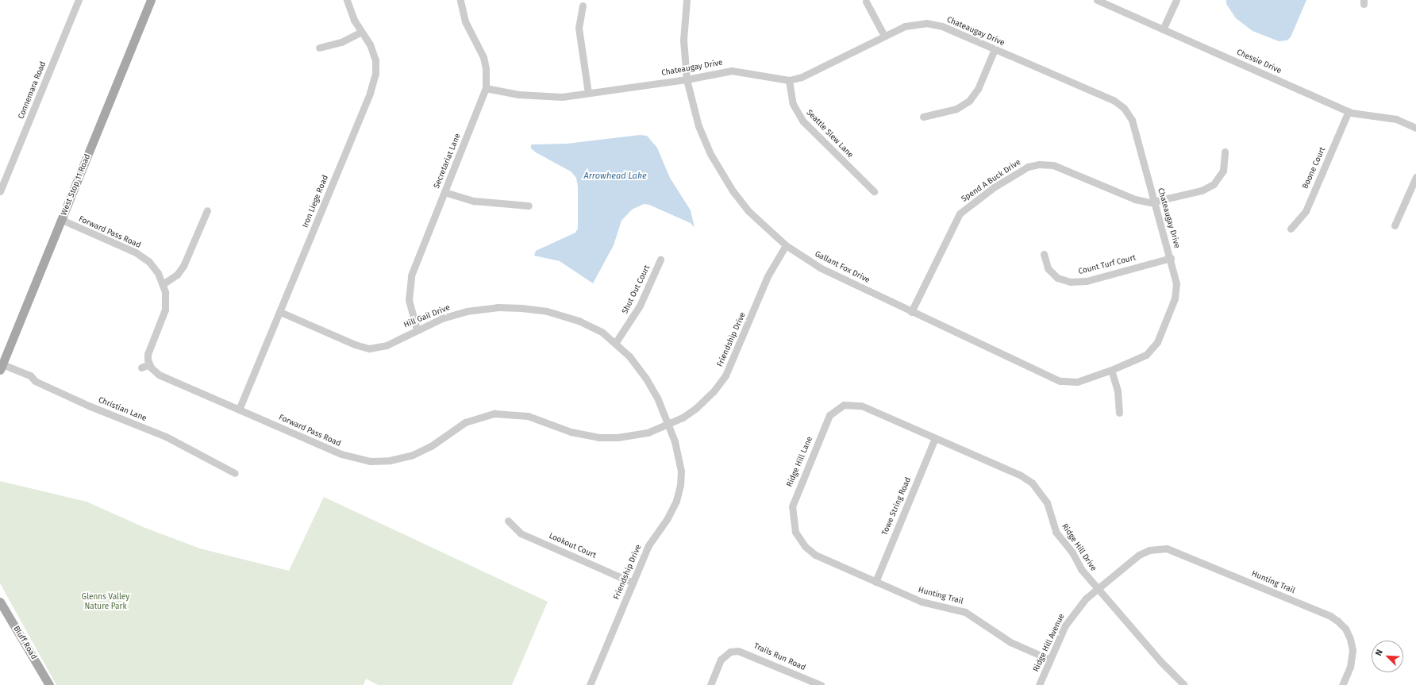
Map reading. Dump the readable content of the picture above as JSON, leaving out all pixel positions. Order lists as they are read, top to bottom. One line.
{"streets":{"main road":["West Stop 11 Road","Bluff Road"],"street":["Chateaugay Drive","Chessie Drive","Connemara Road","Seattle Slew Lane","Secretariat Lane","Boone Court","Spend A Buck Drive","Iron Liege Road","Forward Pass Road","Count Turf Court","Gallant Fox Drive","Shut Out Court","Hill Gail Drive","Friendship Drive","Christian Lane","Ridge Hill Lane","Towe String Road","Lookout Court","Ridge Hill Drive","Hunting Trail","Ridge Hill Avenue","Trails Run Road"]},"crossings":[["Chateaugay Drive","Seattle Slew Lane"],["Chateaugay Drive","Secretariat Lane"],["Chateaugay Drive","Spend A Buck Drive"],["Chateaugay Drive","Count Turf Court"],["Chateaugay Drive","Gallant Fox Drive"],["Chessie Drive","Boone Court"],["Secretariat Lane","Hill Gail Drive"],["Spend A Buck Drive","Gallant Fox Drive"],["West Stop 11 Road","Forward Pass Road"],["West Stop 11 Road","Christian Lane"],["Iron Liege Road","Forward Pass Road"],["Iron Liege Road","Hill Gail Drive"],["Forward Pass Road","Hill Gail Drive"],["Forward Pass Road","Friendship Drive"],["Gallant Fox Drive","Friendship Drive"],["Shut Out Court","Hill Gail Drive"],["Hill Gail Drive","Friendship Drive"],["Friendship Drive","Lookout Court"],["Ridge Hill Lane","Ridge Hill Drive"],["Ridge Hill Lane","Hunting Trail"],["Towe String Road","Ridge Hill Drive"],["Towe String Road","Hunting Trail"],["Ridge Hill Drive","Ridge Hill Avenue"],["Hunting Trail","Ridge Hill Avenue"]],"water":["Arrowhead Lake"],"parks":["Glenns Valley Nature Park"],"north":"top left"}
